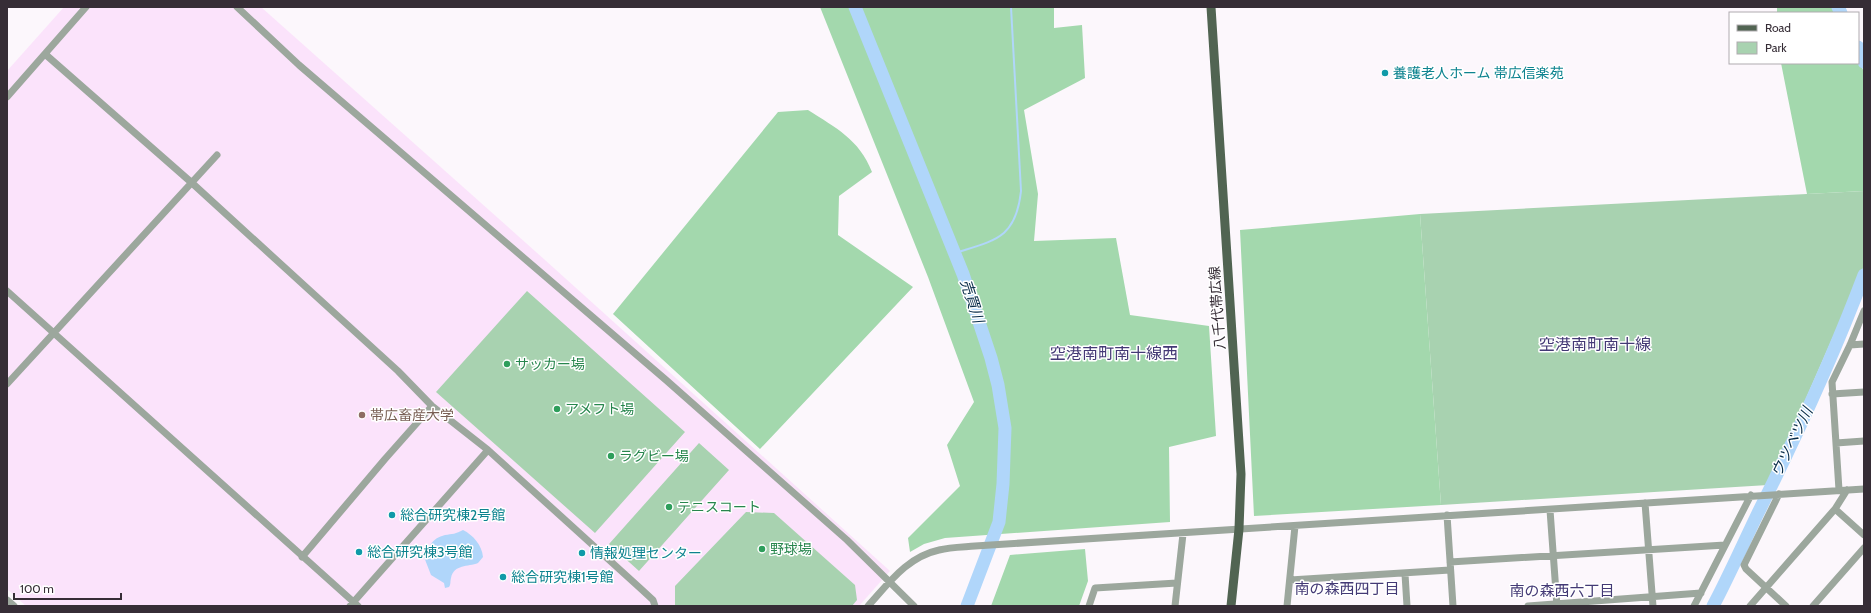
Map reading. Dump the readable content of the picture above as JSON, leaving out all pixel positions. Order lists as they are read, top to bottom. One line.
{"streets":{"main road":["八千代帯広線"]},"districts":["空港南町南十線","空港南町南十線西","南の森西四丁目","南の森西六丁目"],"water":["売買川","ウツベツ川"],"places":["養護老人ホーム 帯広信楽苑","サッカー場","アメフト場","帯広畜産大学","ラグビー場","テニスコート","総合研究棟2号館","野球場","総合研究棟3号館","情報処理センター","総合研究棟1号館"],"legend":["Road","Park"],"scale_bar":"100 m"}
